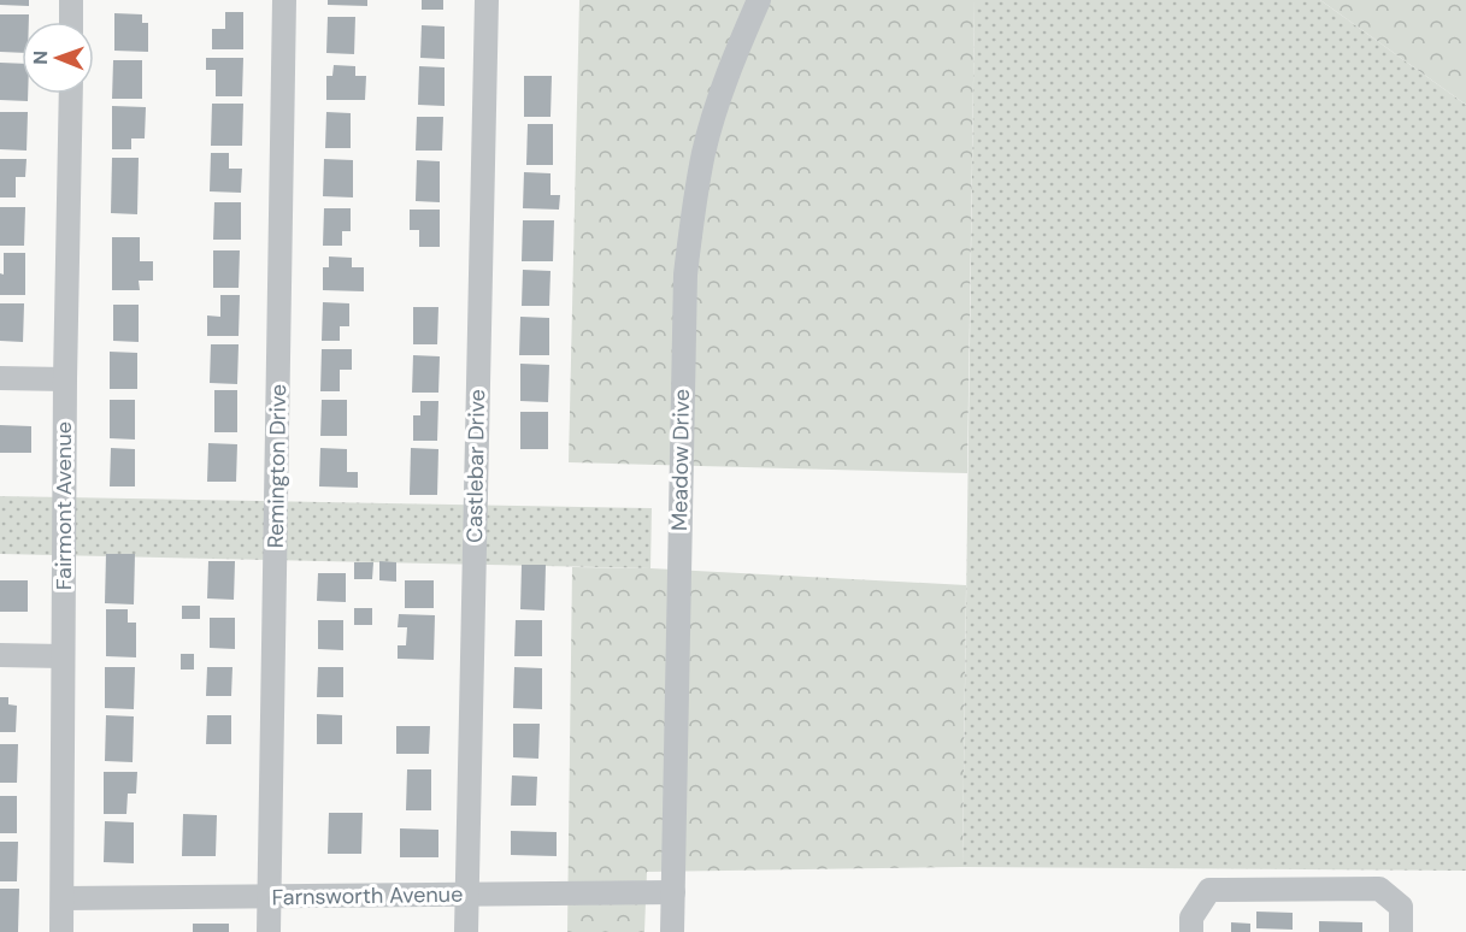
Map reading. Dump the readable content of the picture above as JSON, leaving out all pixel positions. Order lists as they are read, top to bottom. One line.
{"streets":{"street":["Meadow Drive","Remington Drive","Castlebar Drive","Fairmont Avenue","Farnsworth Avenue"]},"crossings":[["Meadow Drive","Farnsworth Avenue"],["Remington Drive","Farnsworth Avenue"],["Castlebar Drive","Farnsworth Avenue"],["Fairmont Avenue","Farnsworth Avenue"]],"north":"left"}
